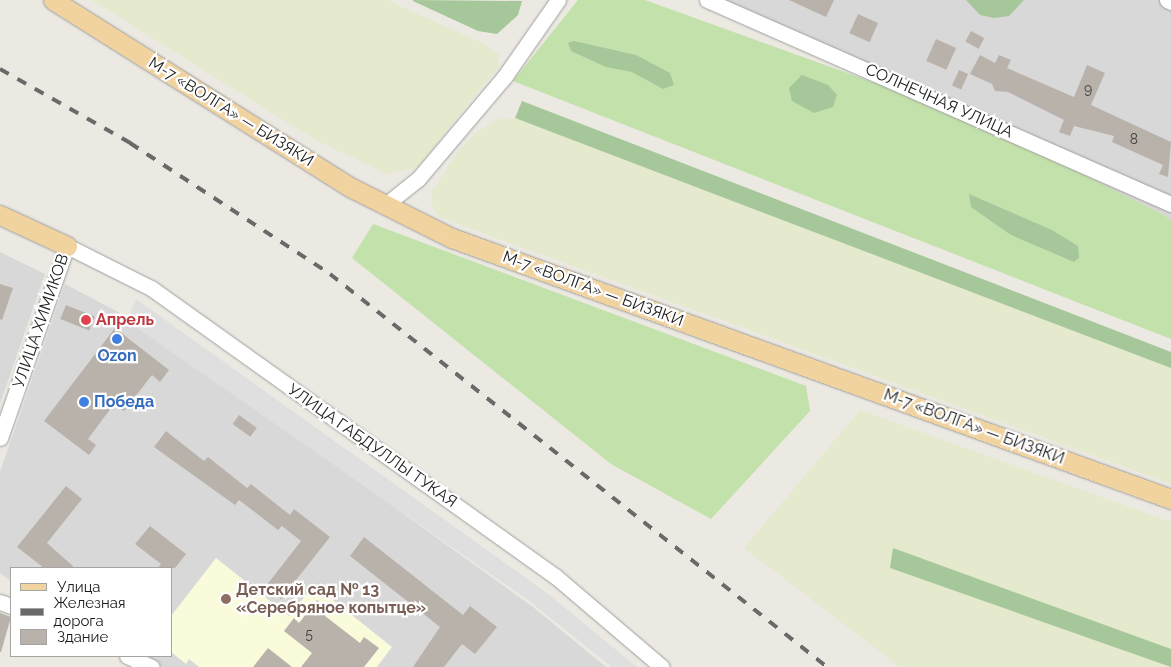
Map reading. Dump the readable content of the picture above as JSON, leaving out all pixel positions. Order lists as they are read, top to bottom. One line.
{"streets":{"main road":["М-7 «ВОЛГА» — БИЗЯКИ","УЛИЦА ХИМИКОВ"],"street":["СОЛНЕЧНАЯ УЛИЦА","УЛИЦА ГАБДУЛЛЫ ТУКАЯ"]},"crossings":[["УЛИЦА ХИМИКОВ","УЛИЦА ГАБДУЛЛЫ ТУКАЯ"]],"places":["Апрель","Ozon","Победа","Детский сад № 13 «Серебряное копытце»"],"house_numbers":["9","8","5"],"legend":["Улица","Железная дорога","Здание"]}
